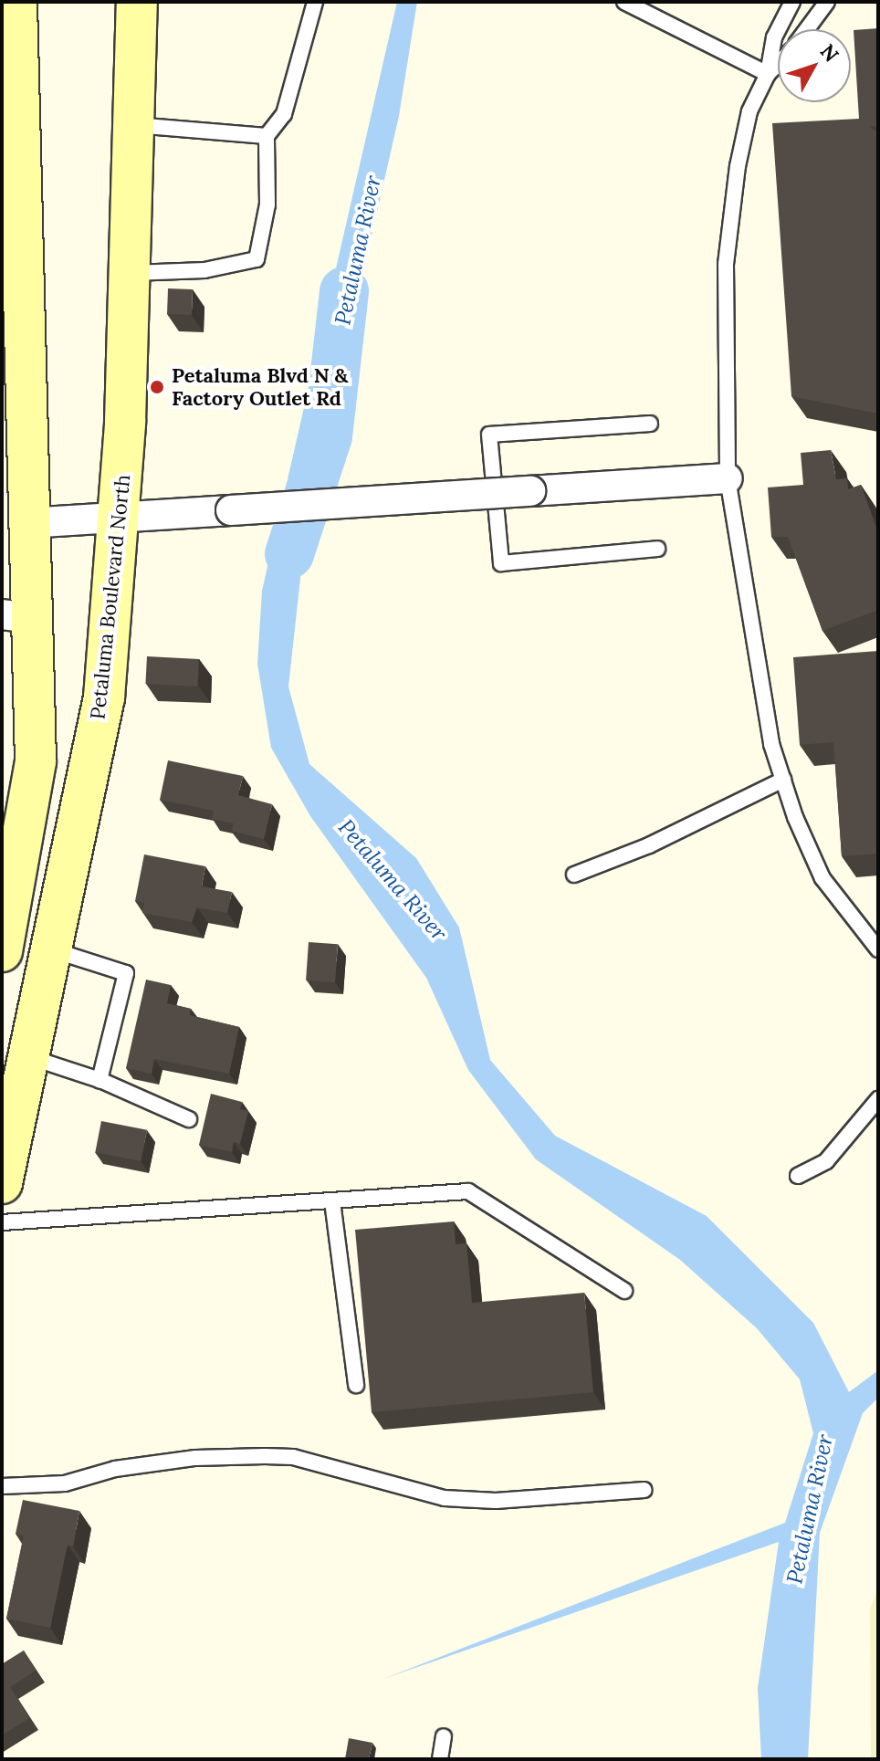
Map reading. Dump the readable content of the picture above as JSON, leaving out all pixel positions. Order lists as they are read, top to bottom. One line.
{"streets":{"main road":["Petaluma Boulevard North"]},"water":["Petaluma River"],"places":["Petaluma Blvd N & Factory Outlet Rd"],"north":"top right"}
